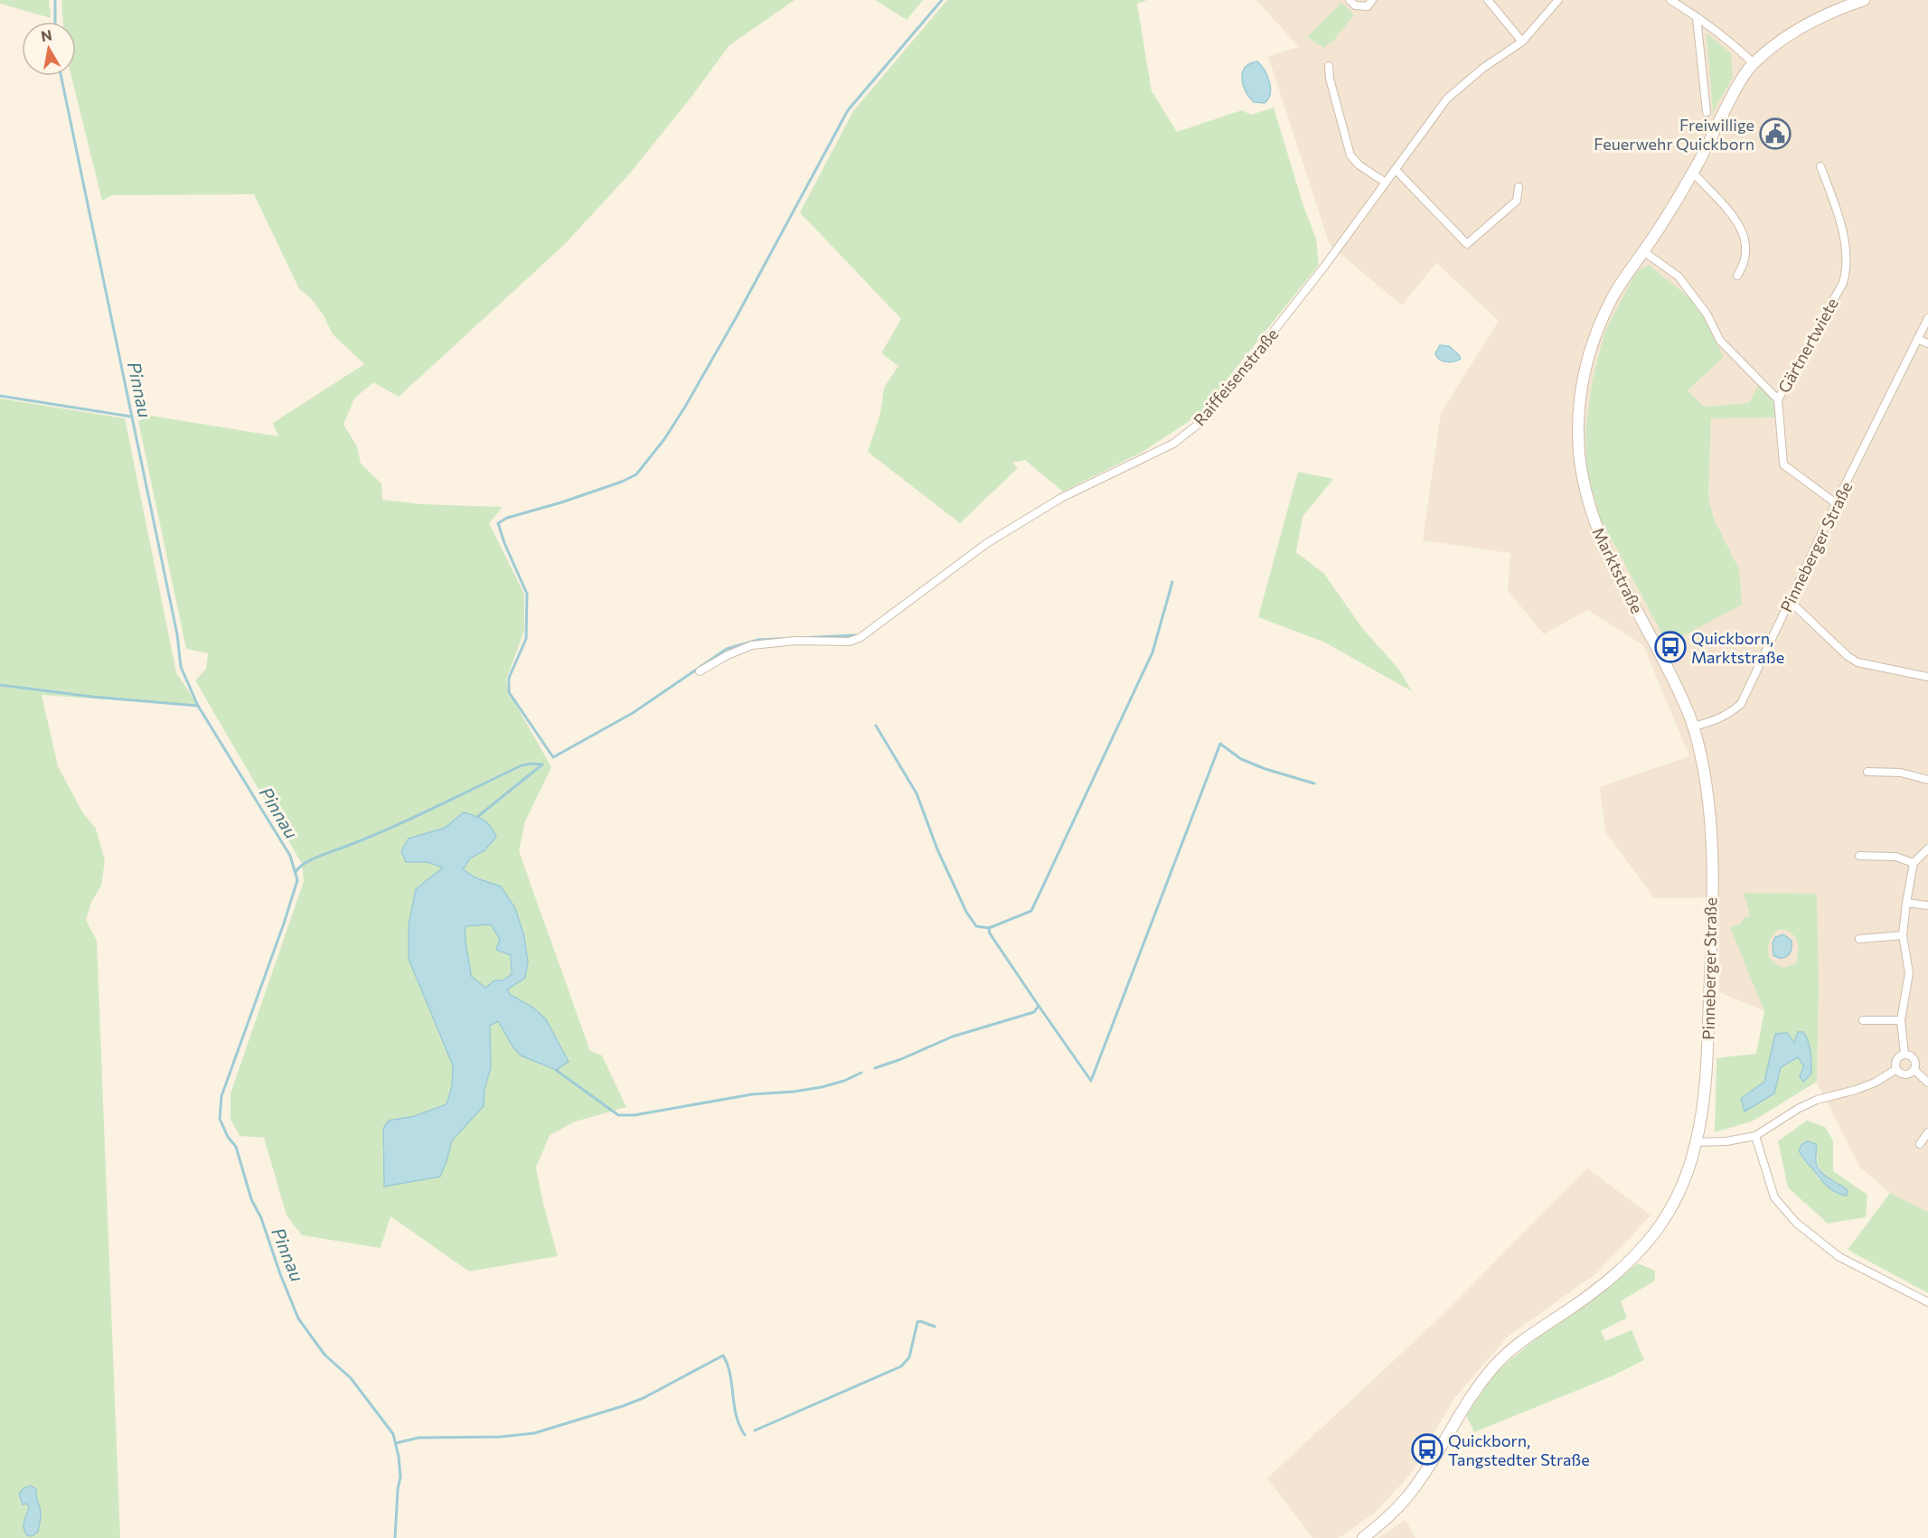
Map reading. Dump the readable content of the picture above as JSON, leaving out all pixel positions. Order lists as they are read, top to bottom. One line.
{"streets":{"main road":["Pinneberger Straße","Marktstraße"],"street":["Gärtnertwiete","Raiffeisenstraße"]},"crossings":[["Gärtnertwiete","Pinneberger Straße"],["Pinneberger Straße","Marktstraße"]],"water":["Pinnau"],"places":{"public building":["Freiwillige Feuerwehr Quickborn"],"bus stop":["Quickborn, Marktstraße","Quickborn, Tangstedter Straße"]},"north":"top"}
